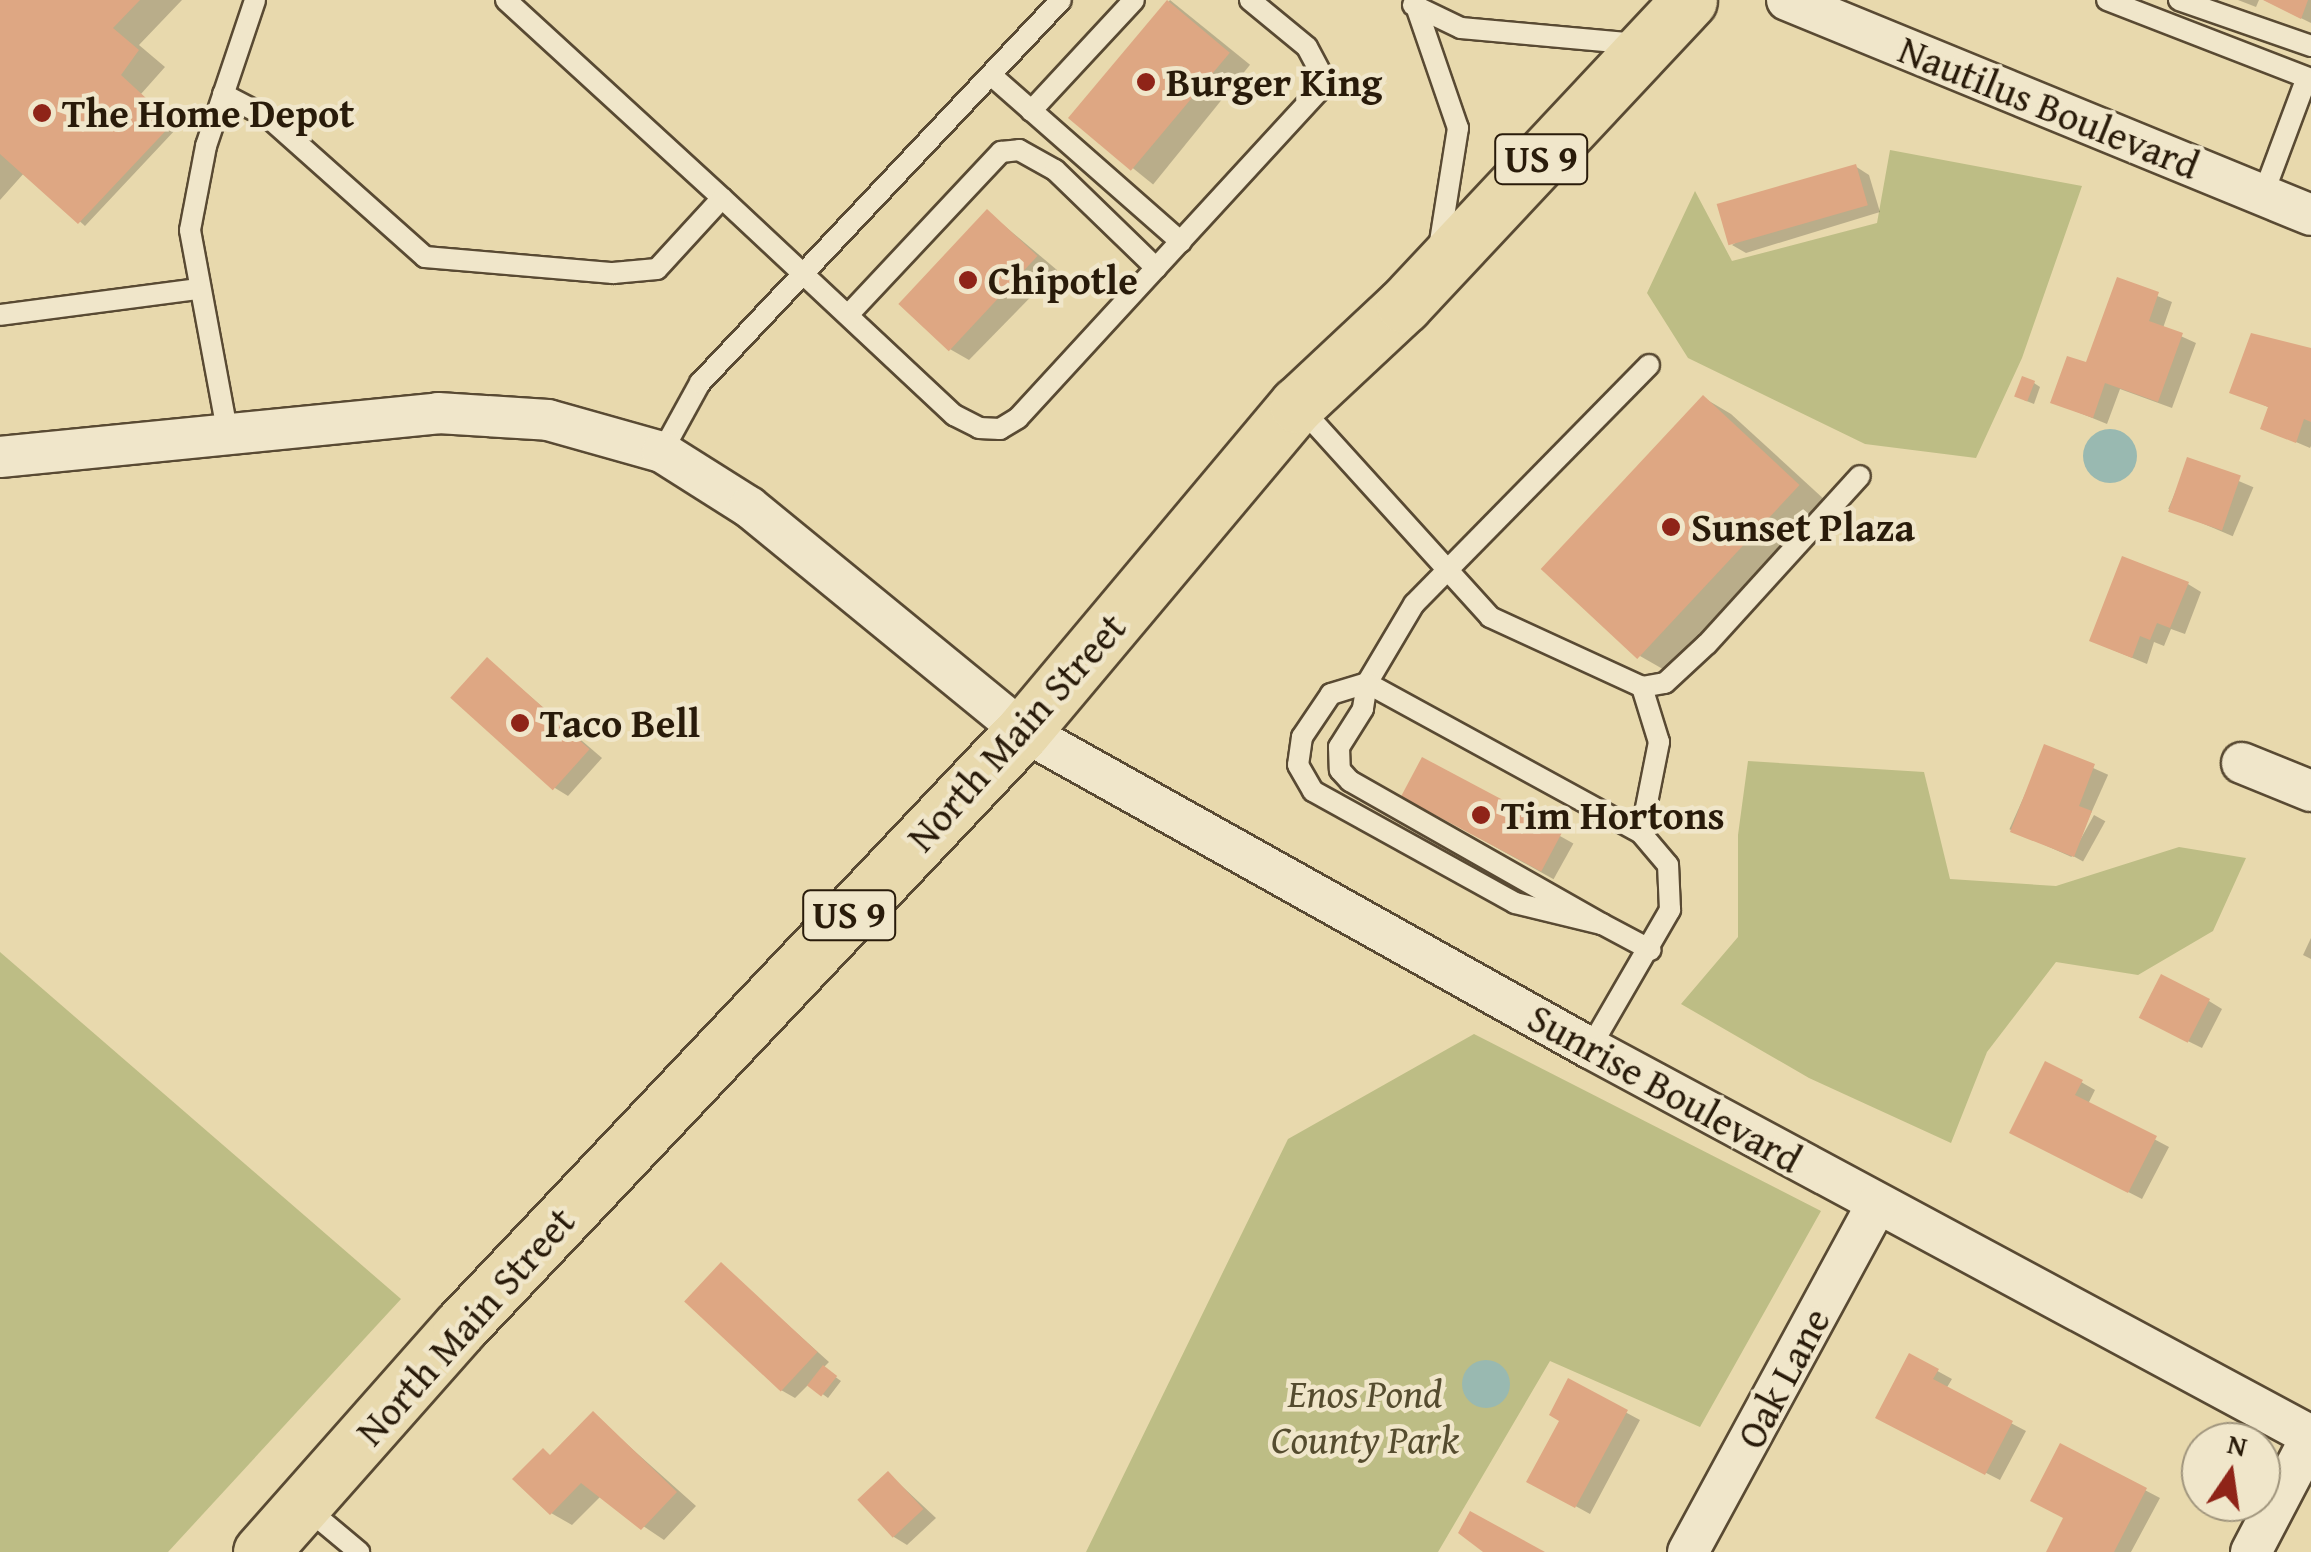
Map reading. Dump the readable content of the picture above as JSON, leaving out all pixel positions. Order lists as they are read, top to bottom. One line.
{"streets":{"highway":["US 9","North Main Street"],"street":["Nautilus Boulevard","Sunrise Boulevard","Oak Lane"]},"crossings":[["North Main Street","Sunrise Boulevard"],["Sunrise Boulevard","Oak Lane"]],"parks":["Enos Pond County Park"],"places":["Burger King","The Home Depot","Chipotle","Sunset Plaza","Taco Bell","Tim Hortons"],"north":"top"}
